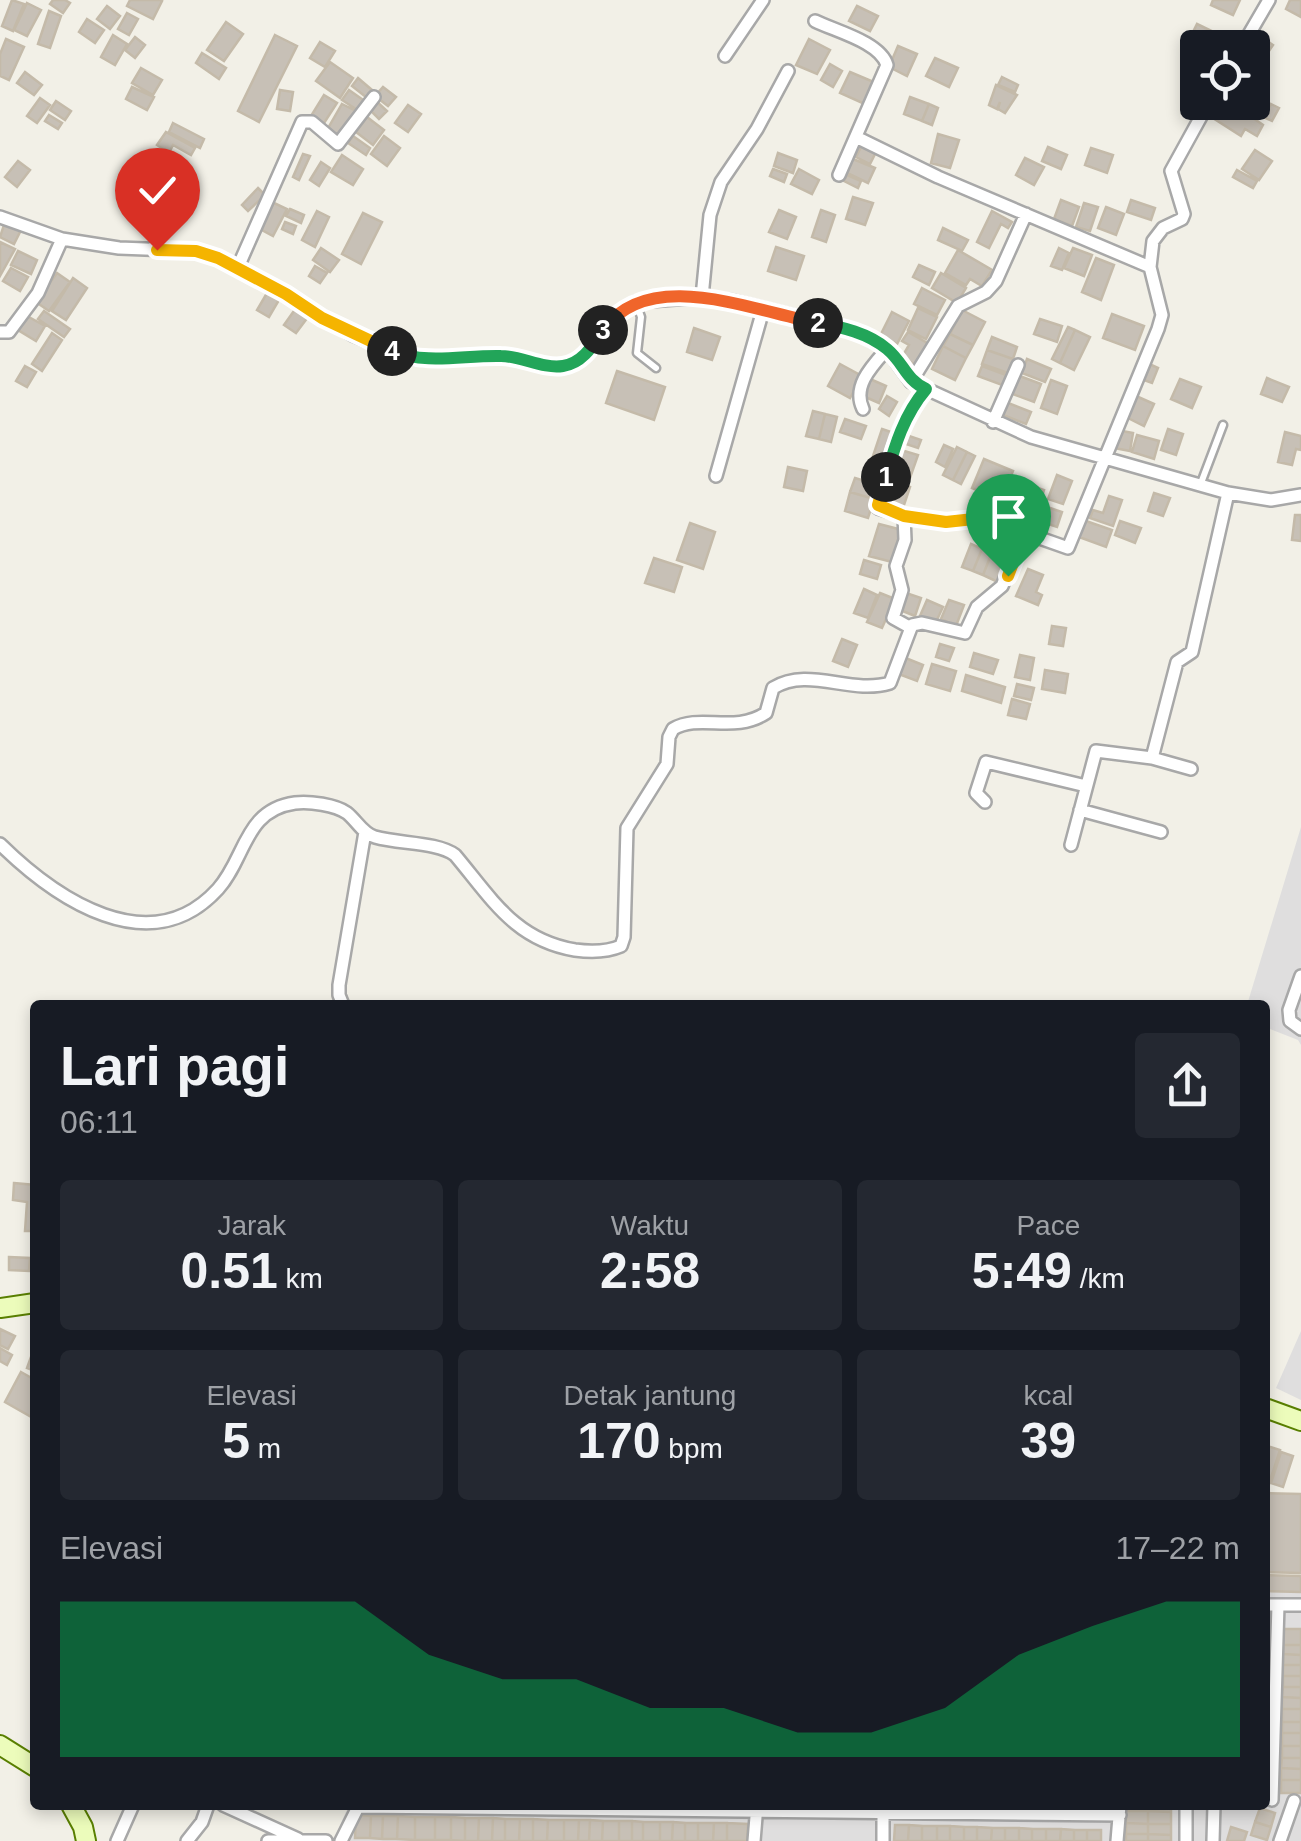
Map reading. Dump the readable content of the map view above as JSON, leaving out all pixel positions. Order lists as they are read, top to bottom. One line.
{"page":{"pins":["2","3","4","1"],"heading":["Lari pagi","06:11"],"stats":[["Jarak","0.51 km"],["Waktu","2:58"],["Pace","5:49 /km"],["Elevasi","5 m"],["Detak jantung","170 bpm"],["kcal","39"]],"chart":["Elevasi","17–22 m"]}}
